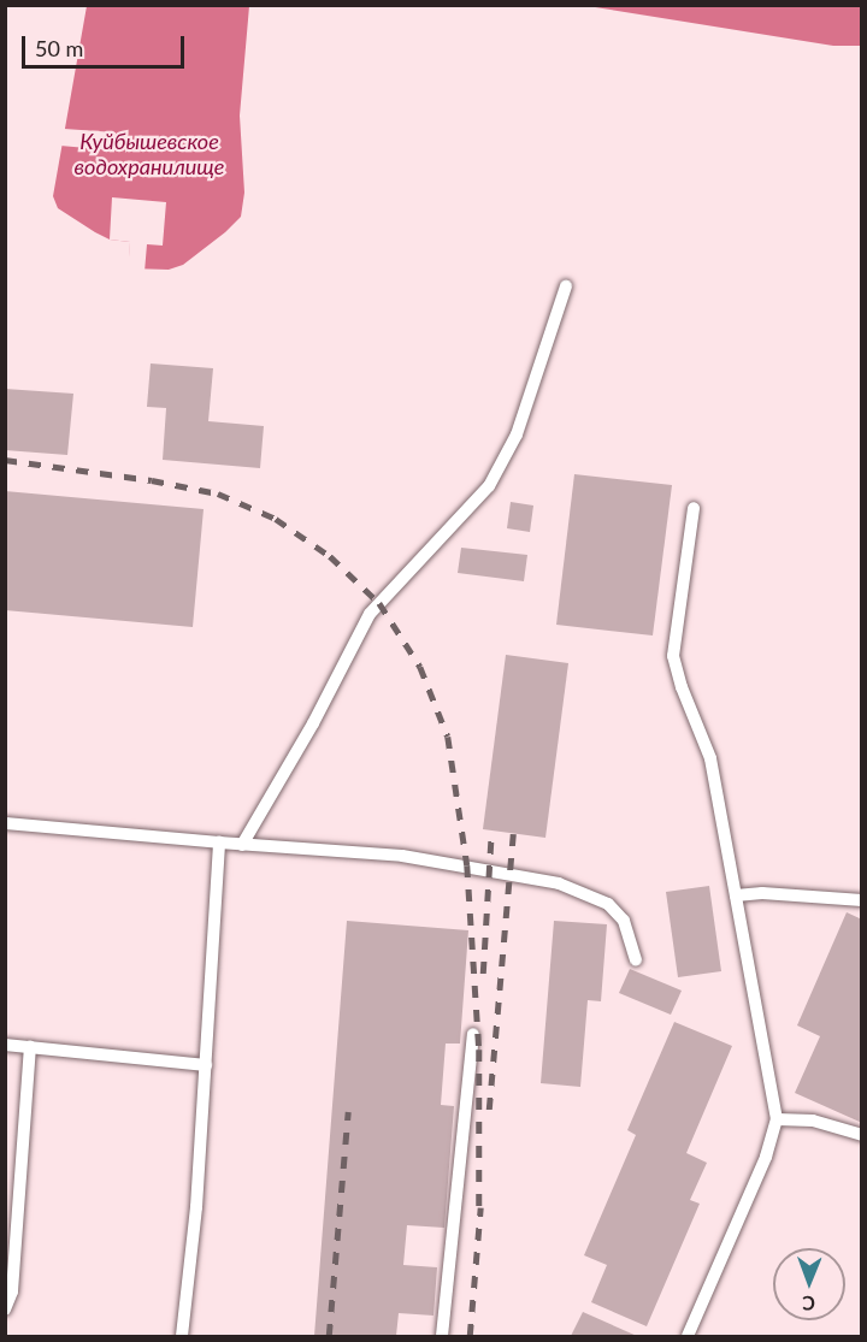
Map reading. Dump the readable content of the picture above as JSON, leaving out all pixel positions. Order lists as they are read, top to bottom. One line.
{"water":["Куйбышевское водохранилище"],"scale_bar":"50 m","north":"bottom"}
